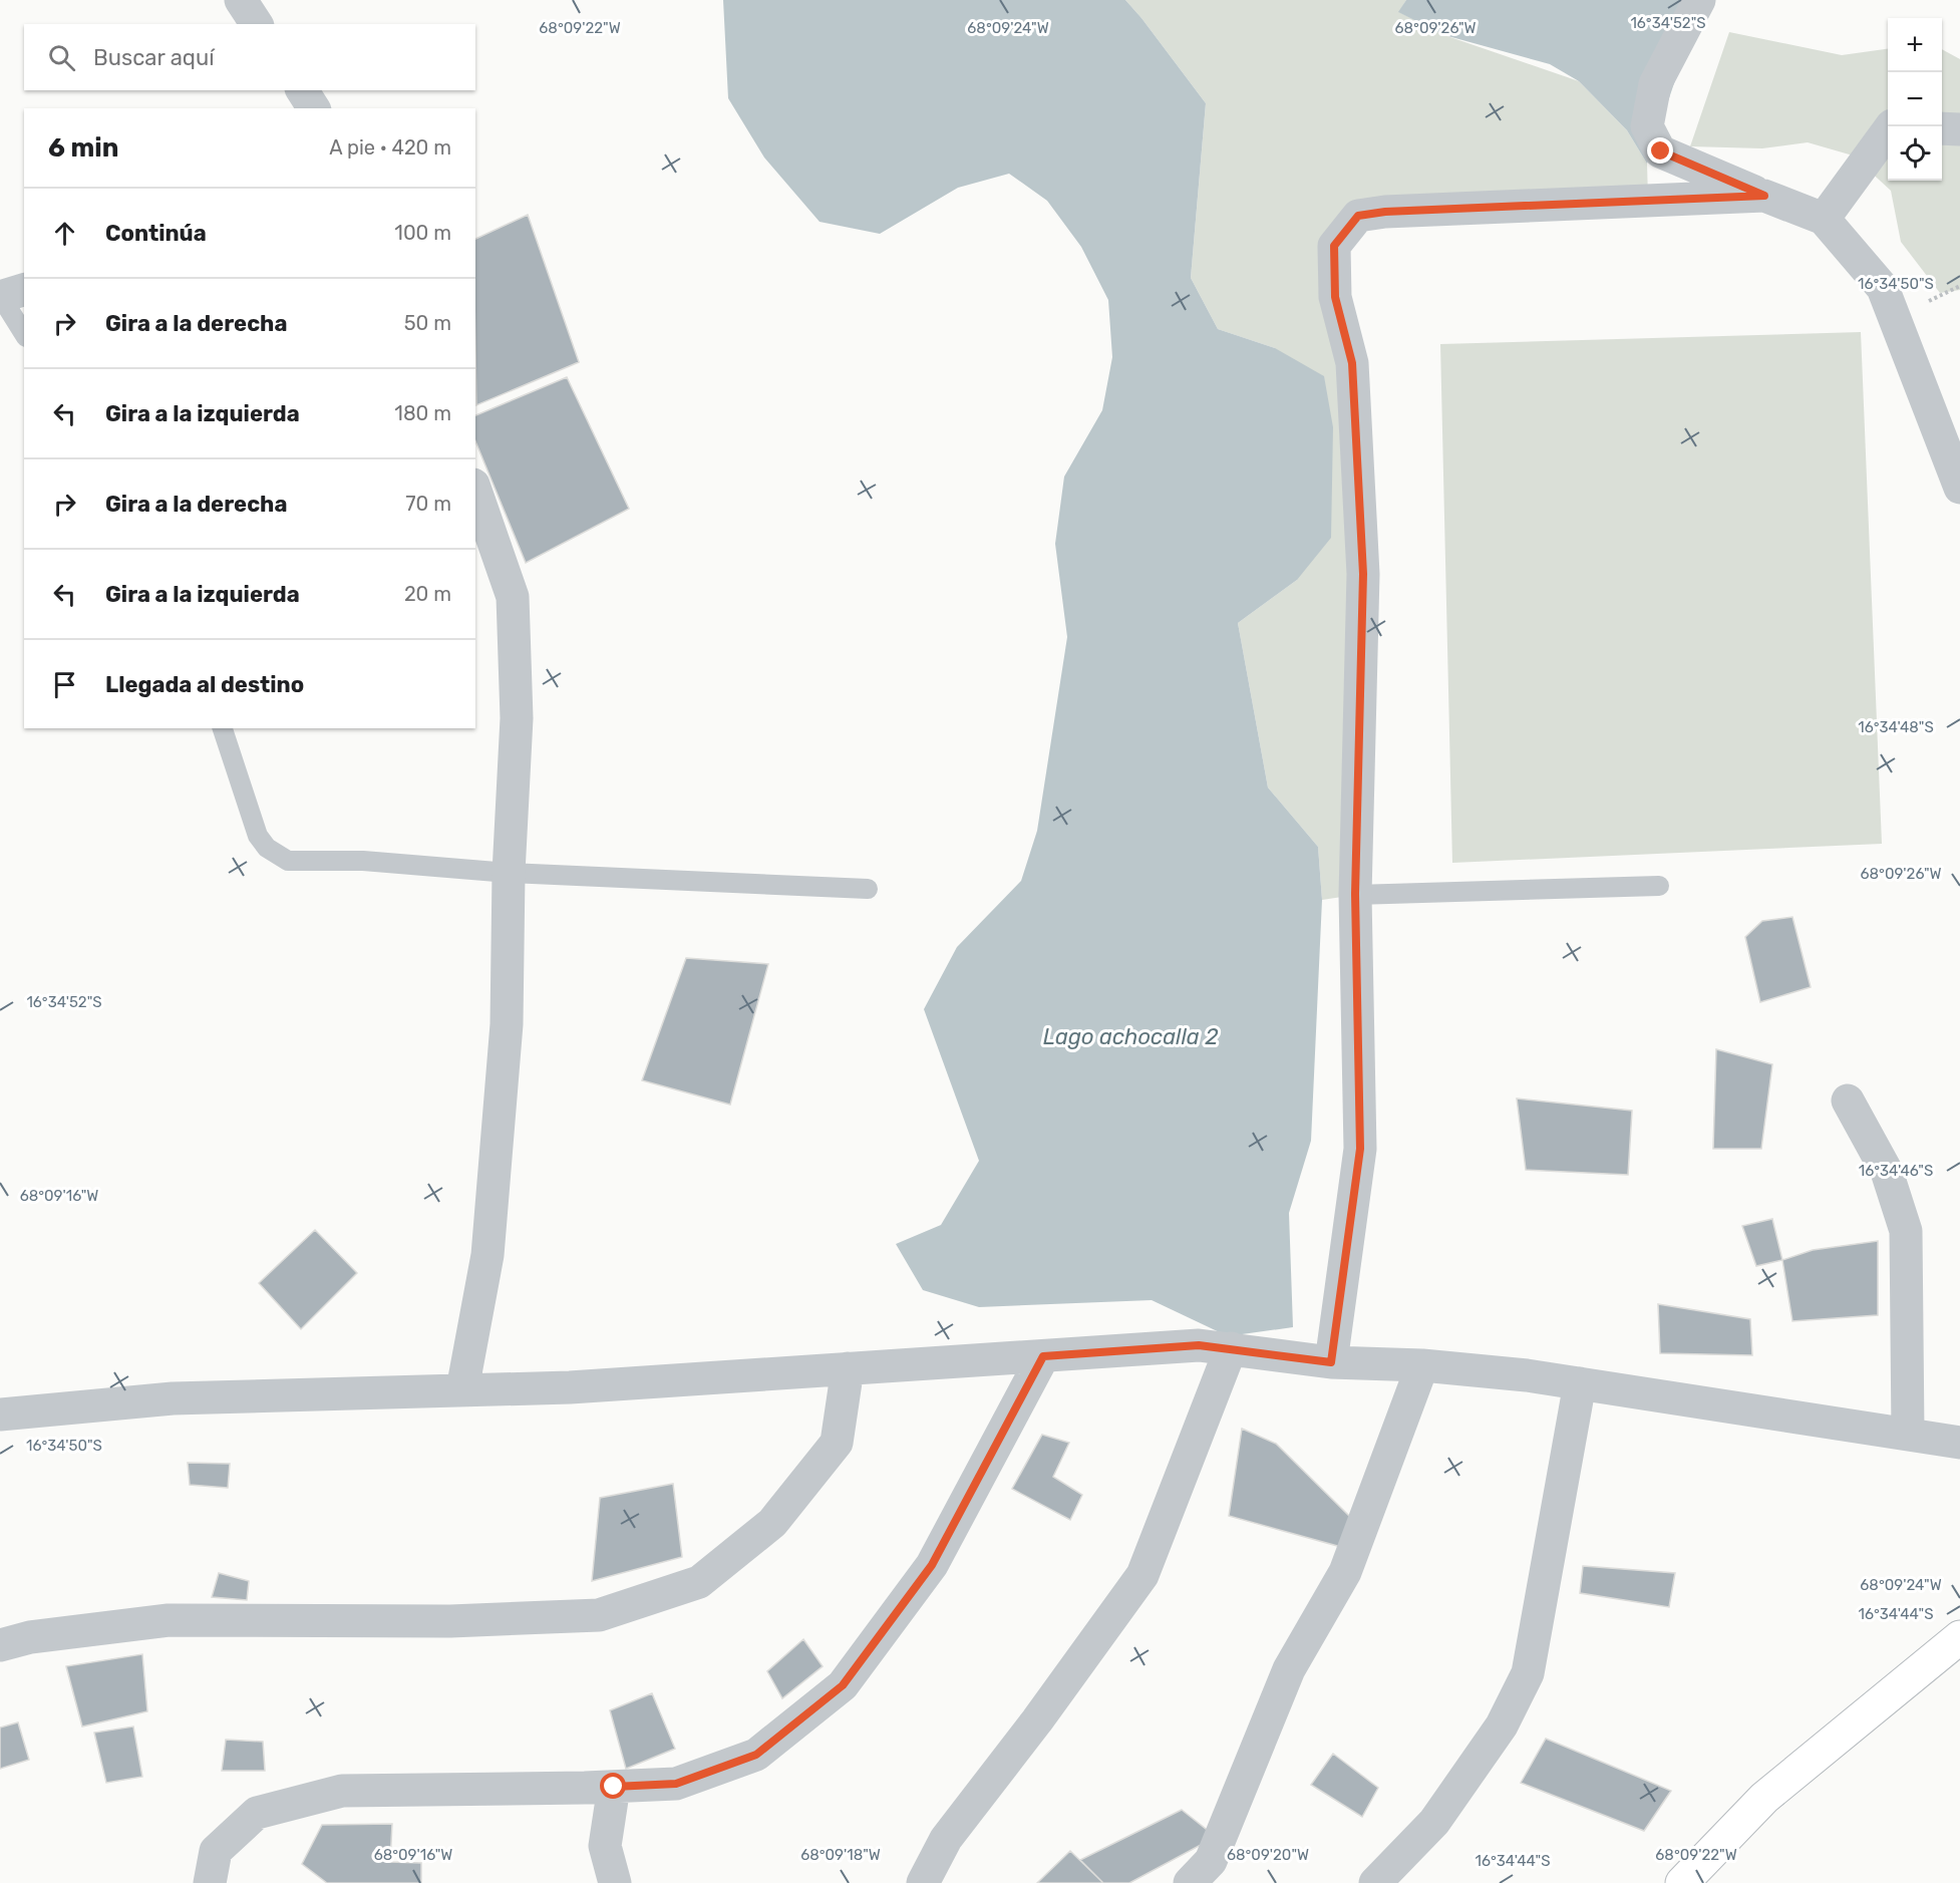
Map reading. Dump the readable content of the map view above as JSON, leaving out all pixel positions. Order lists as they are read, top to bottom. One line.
{"water":["Lago achocalla 2"],"page":{"map_buttons":["+","−"],"search":"Buscar aquí","heading":["6 min","A pie · 420 m"],"list":[["Continúa","100 m"],["Gira a la derecha","50 m"],["Gira a la izquierda","180 m"],["Gira a la derecha","70 m"],["Gira a la izquierda","20 m"],"Llegada al destino"]},"coordinates":["16°34'52\"S","68°09'22\"W","68°09'26\"W","68°09'24\"W","16°34'50\"S","16°34'48\"S","16°34'46\"S","68°09'16\"W","16°34'44\"S","68°09'18\"W","68°09'20\"W"]}
